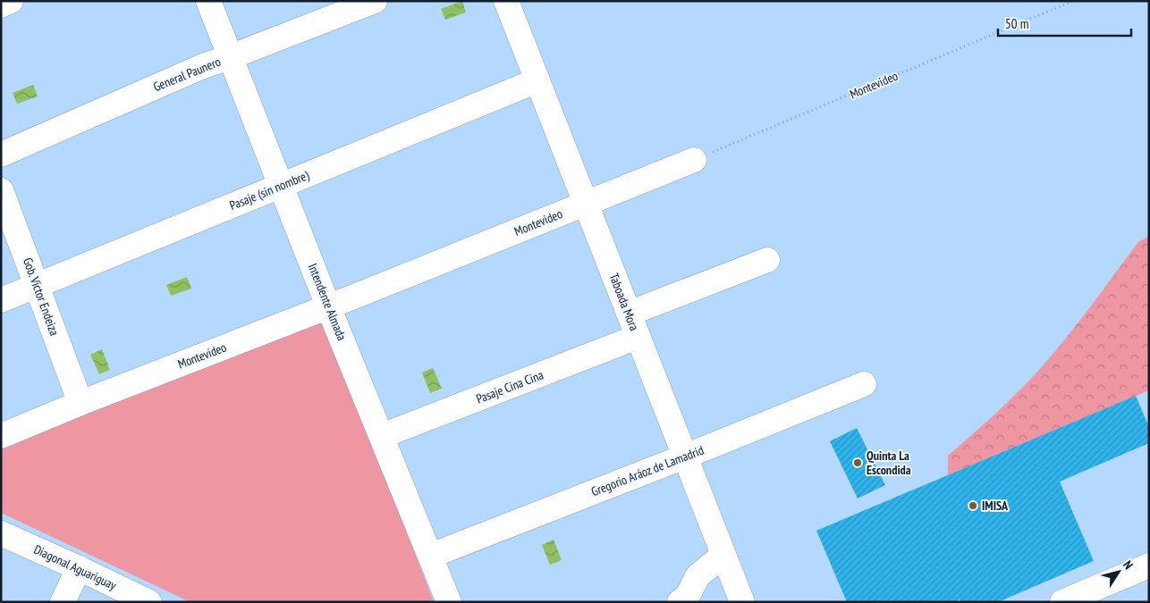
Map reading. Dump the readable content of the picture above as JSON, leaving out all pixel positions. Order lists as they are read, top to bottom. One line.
{"streets":{"street":["General Paunero","Montevideo","Pasaje (sin nombre)","Gob. Víctor Endeiza","Intendente Almada","Taboada Mora","Pasaje Cina Cina","Gregorio Aráoz de Lamadrid","Diagonal Aguariguay"]},"crossings":[["General Paunero","Intendente Almada"],["Montevideo","Gob. Víctor Endeiza"],["Montevideo","Intendente Almada"],["Montevideo","Taboada Mora"],["Pasaje (sin nombre)","Gob. Víctor Endeiza"],["Pasaje (sin nombre)","Intendente Almada"],["Pasaje (sin nombre)","Taboada Mora"],["Intendente Almada","Pasaje Cina Cina"],["Intendente Almada","Gregorio Aráoz de Lamadrid"],["Taboada Mora","Pasaje Cina Cina"],["Taboada Mora","Gregorio Aráoz de Lamadrid"]],"places":["Quinta La Escondida","IMISA"],"scale_bar":"50 m","north":"top right"}
